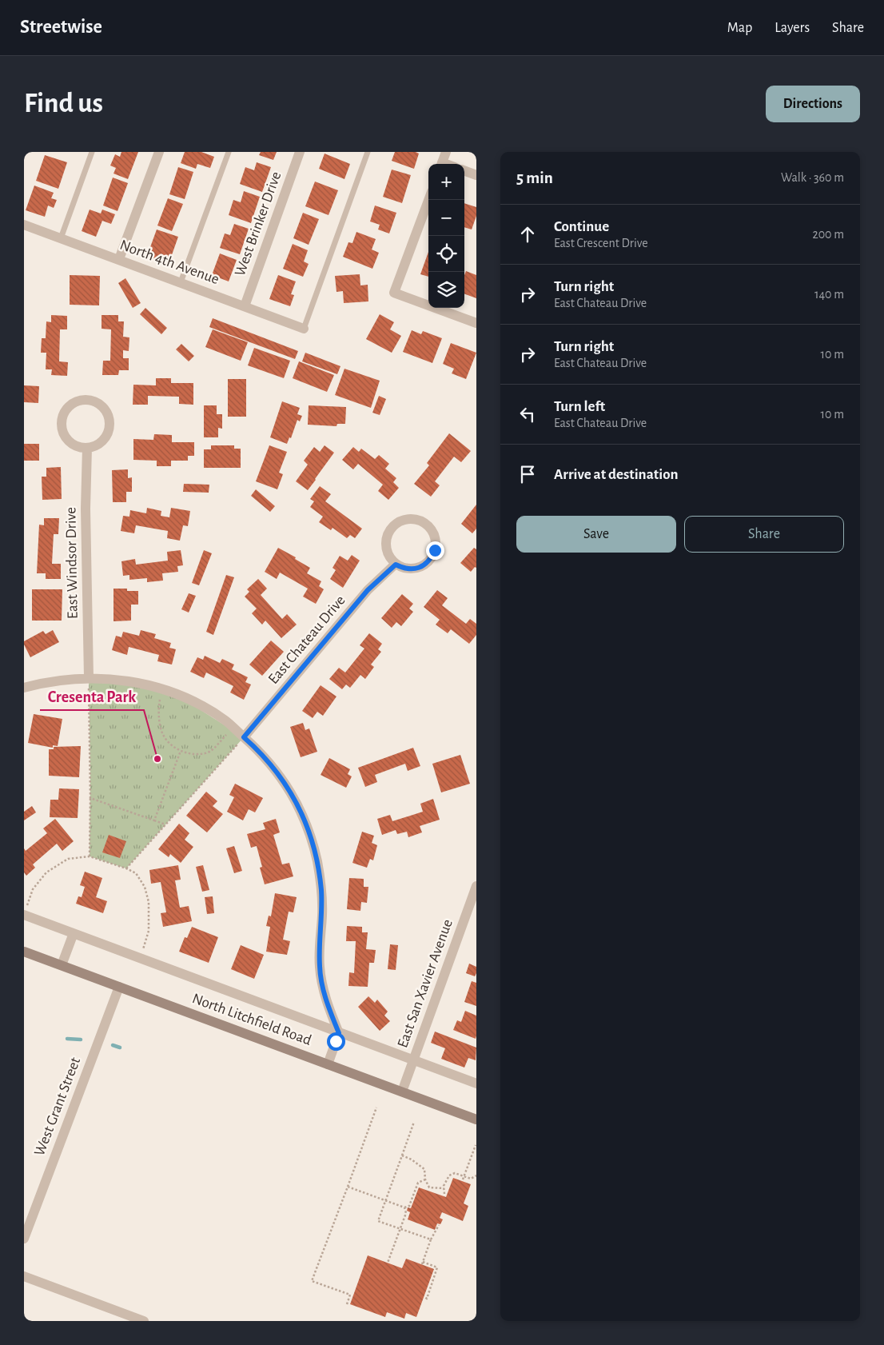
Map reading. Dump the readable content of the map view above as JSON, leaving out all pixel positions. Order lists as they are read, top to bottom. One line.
{"streets":{"main road":["North Litchfield Road"],"street":["West Brinker Drive","North 4th Avenue","East Windsor Drive","East Chateau Drive","East San Xavier Avenue","West Grant Street"]},"crossings":[["West Brinker Drive","North 4th Avenue"],["East San Xavier Avenue","North Litchfield Road"],["North Litchfield Road","West Grant Street"]],"places":["Cresenta Park"],"page":{"header":"Streetwise","nav":["Map","Layers","Share"],"buttons":["Directions",["Save","Share"]],"title":"Find us","heading":["5 min","Walk · 360 m"],"map_buttons":["+","−"],"list":[["Continue","East Crescent Drive","200 m"],["Turn right","East Chateau Drive","140 m"],["Turn right","East Chateau Drive","10 m"],["Turn left","East Chateau Drive","10 m"],"Arrive at destination"]}}
